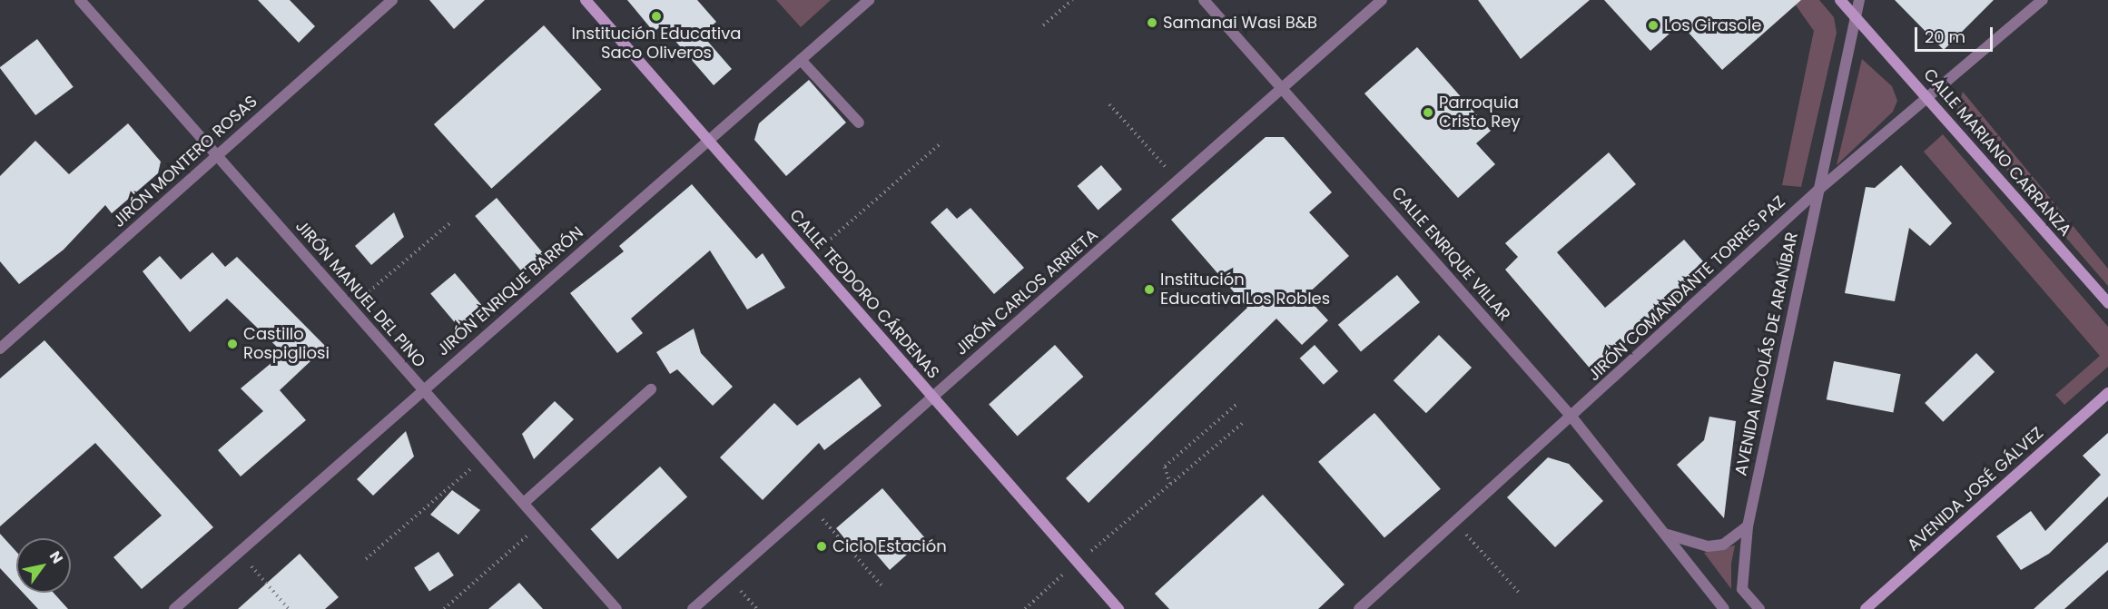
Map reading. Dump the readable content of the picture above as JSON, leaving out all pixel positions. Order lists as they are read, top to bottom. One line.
{"streets":{"street":["CALLE MARIANO CARRANZA","JIRÓN MONTERO ROSAS","CALLE ENRIQUE VILLAR","JIRÓN COMANDANTE TORRES PAZ","JIRÓN ENRIQUE BARRÓN","JIRÓN CARLOS ARRIETA","JIRÓN MANUEL DEL PINO","CALLE TEODORO CÁRDENAS","AVENIDA NICOLÁS DE ARANÍBAR","AVENIDA JOSÉ GÁLVEZ"]},"crossings":[["CALLE MARIANO CARRANZA","JIRÓN COMANDANTE TORRES PAZ"],["CALLE MARIANO CARRANZA","AVENIDA NICOLÁS DE ARANÍBAR"],["JIRÓN MONTERO ROSAS","JIRÓN MANUEL DEL PINO"],["CALLE ENRIQUE VILLAR","JIRÓN COMANDANTE TORRES PAZ"],["CALLE ENRIQUE VILLAR","JIRÓN CARLOS ARRIETA"],["JIRÓN COMANDANTE TORRES PAZ","AVENIDA NICOLÁS DE ARANÍBAR"],["JIRÓN ENRIQUE BARRÓN","JIRÓN MANUEL DEL PINO"],["JIRÓN ENRIQUE BARRÓN","CALLE TEODORO CÁRDENAS"],["JIRÓN CARLOS ARRIETA","CALLE TEODORO CÁRDENAS"]],"places":["Institución Educativa Saco Oliveros","Samanai Wasi B&B","Los Girasole","Parroquia Cristo Rey","Institución Educativa Los Robles","Castillo Rospigliosi","Ciclo Estación"],"scale_bar":"20 m","north":"top right"}
